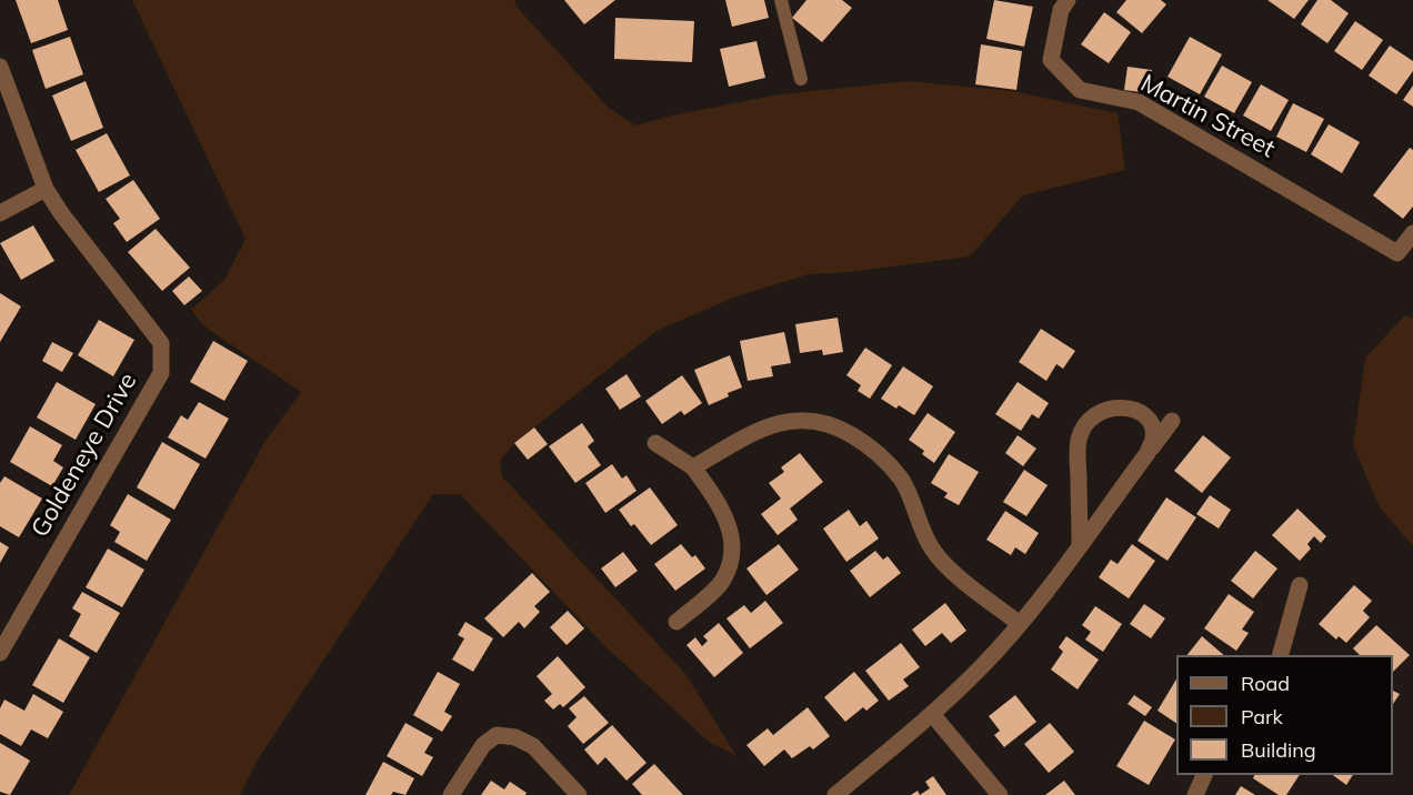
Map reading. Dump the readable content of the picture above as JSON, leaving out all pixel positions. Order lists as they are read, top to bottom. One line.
{"streets":{"street":["Martin Street","Goldeneye Drive"]},"legend":["Road","Park","Building"]}
